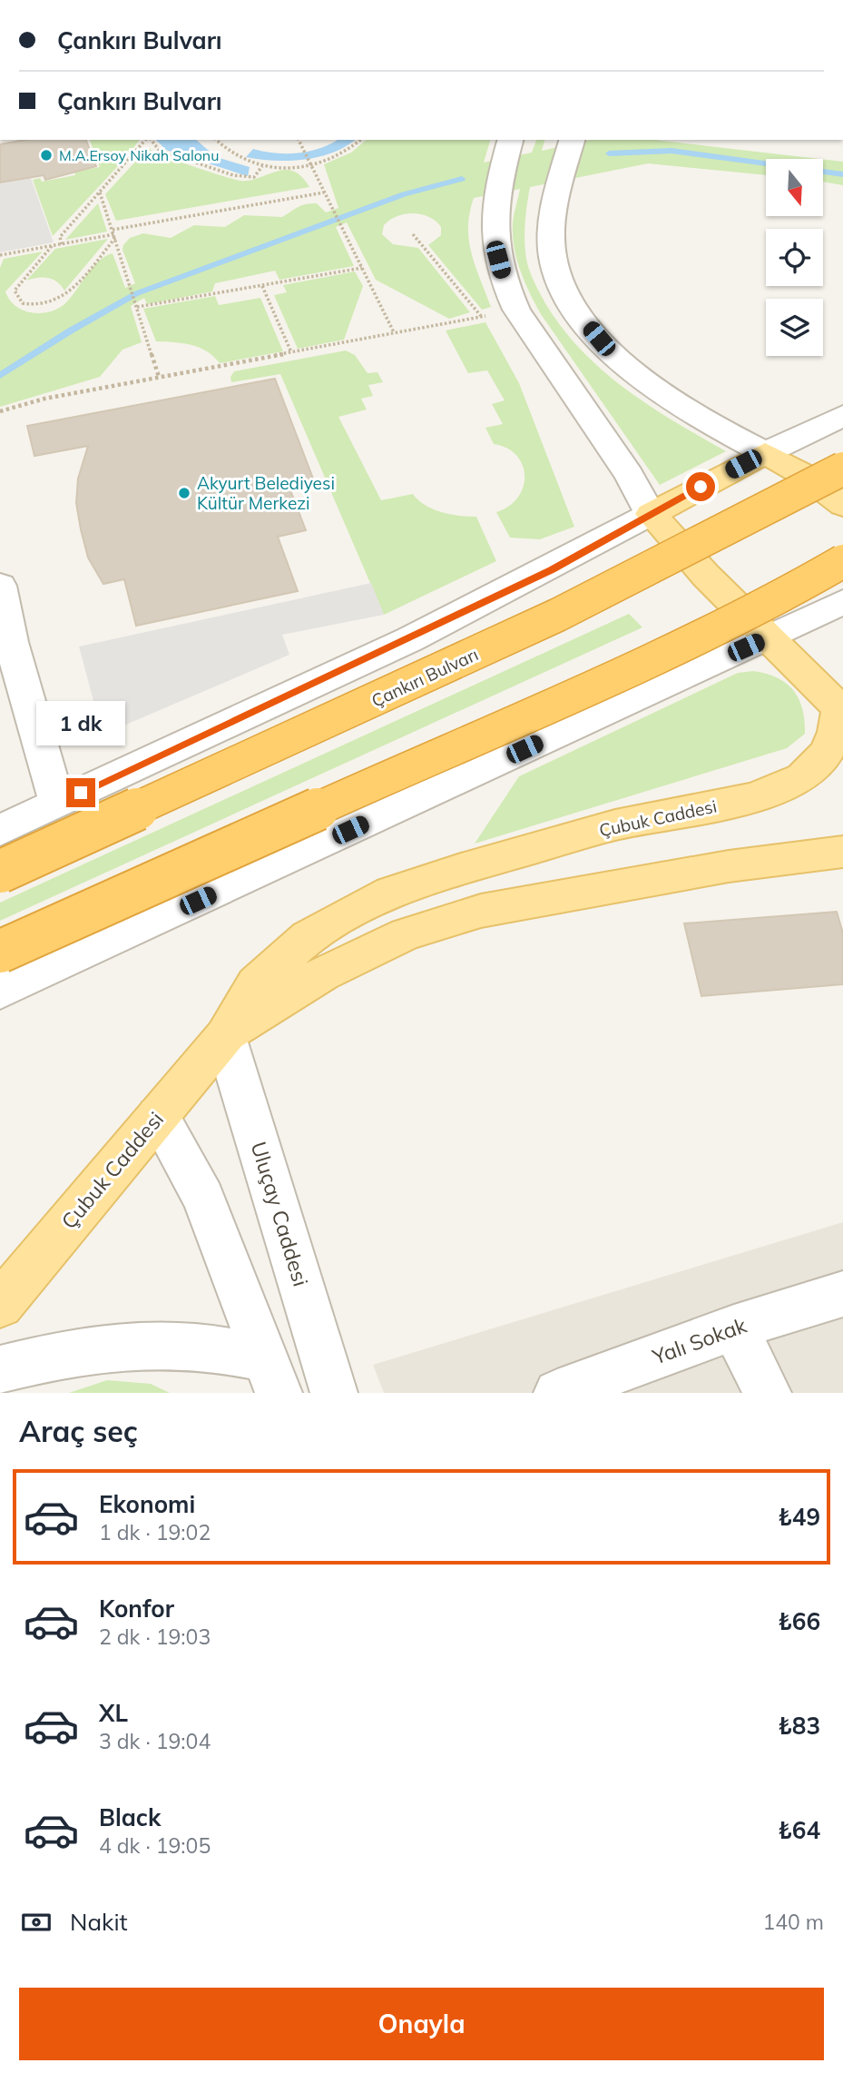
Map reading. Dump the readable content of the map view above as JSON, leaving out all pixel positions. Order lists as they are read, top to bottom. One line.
{"streets":{"highway":["Çankırı Bulvarı"],"main road":["Çubuk Caddesi"],"street":["Uluçay Caddesi","Yalı Sokak"]},"crossings":[["Çubuk Caddesi","Uluçay Caddesi"]],"places":["M.A.Ersoy Nikah Salonu","Akyurt Belediyesi Kültür Merkezi"],"north":"bottom","page":{"banner":["Çankırı Bulvarı","Çankırı Bulvarı"],"bubble":"1 dk","heading":"Araç seç","list":[{"name":"Ekonomi","note":"1 dk · 19:02","value":"₺49"},{"name":"Konfor","note":"2 dk · 19:03","value":"₺66"},{"name":"XL","note":"3 dk · 19:04","value":"₺83"},{"name":"Black","note":"4 dk · 19:05","value":"₺64"}],"pay":["Nakit","140 m"],"buttons":"Onayla"}}
